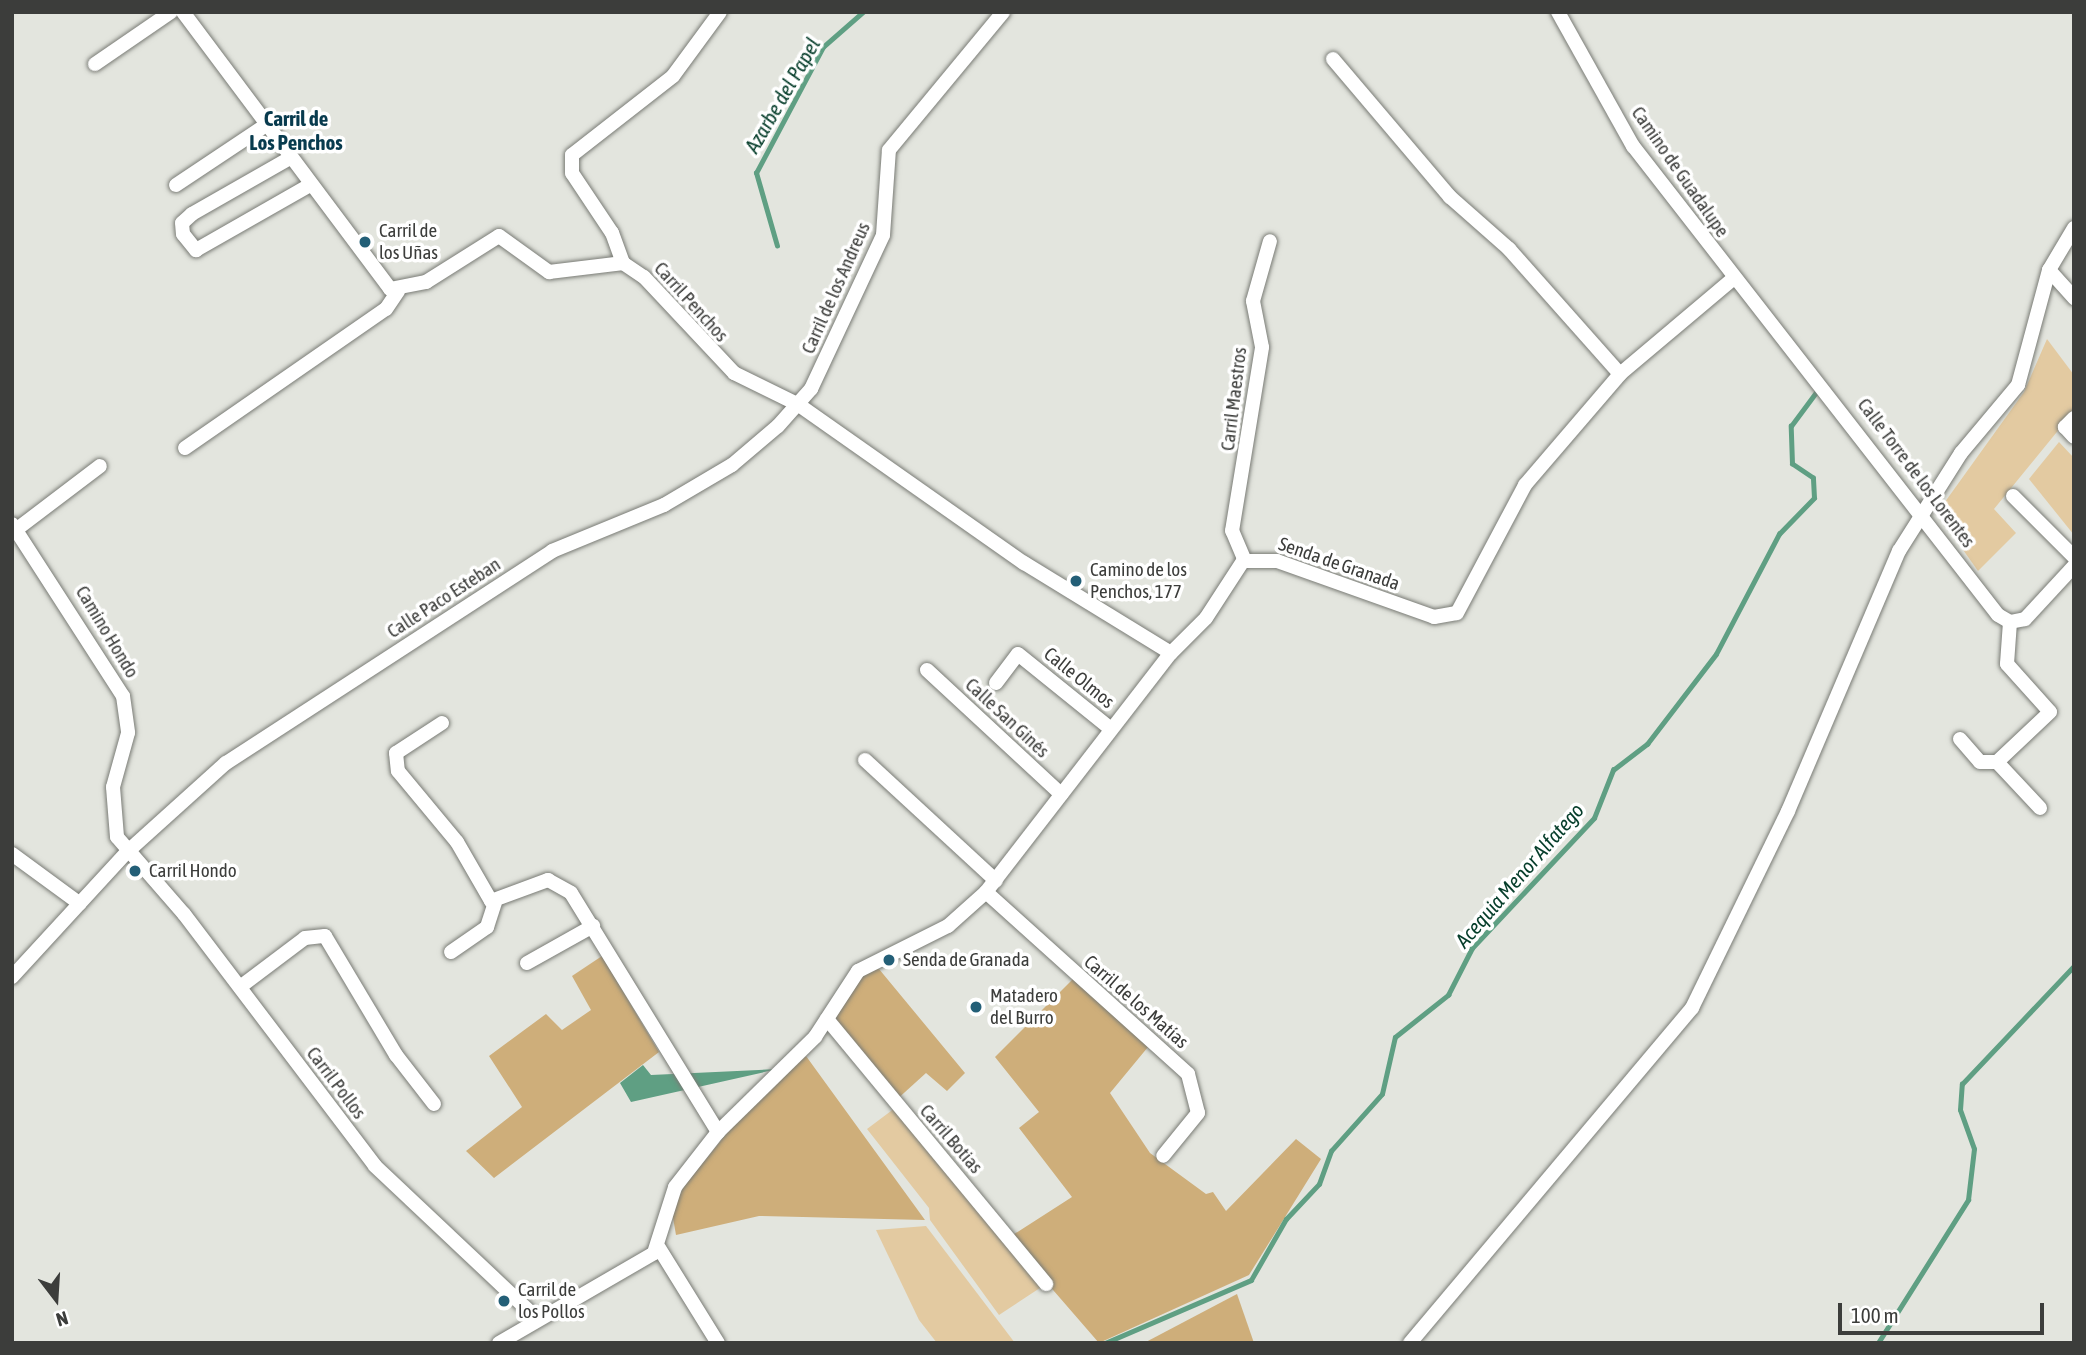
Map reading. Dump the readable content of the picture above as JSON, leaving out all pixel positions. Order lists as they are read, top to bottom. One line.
{"streets":{"street":["Camino de Guadalupe","Carril de los Andreus","Carril Penchos","Carril Maestros","Calle Torre de los Lorentes","Senda de Granada","Calle Paco Esteban","Camino Hondo","Calle Olmos","Calle San Ginés","Carril de los Matías","Carril Pollos","Carril Botias"]},"crossings":[["Camino de Guadalupe","Calle Torre de los Lorentes"],["Camino de Guadalupe","Senda de Granada"],["Carril de los Andreus","Carril Penchos"],["Carril de los Andreus","Calle Paco Esteban"],["Carril Penchos","Calle Paco Esteban"],["Carril Maestros","Senda de Granada"],["Calle Torre de los Lorentes","Senda de Granada"],["Calle Paco Esteban","Camino Hondo"],["Calle Paco Esteban","Carril Pollos"],["Camino Hondo","Carril Pollos"]],"districts":["Carril de Los Penchos"],"water":["Azarbe del Papel","Acequia Menor Alfatego"],"places":["Carril de los Uñas","Camino de los Penchos, 177","Carril Hondo","Senda de Granada","Matadero del Burro","Carril de los Pollos"],"scale_bar":"100 m","north":"bottom"}
